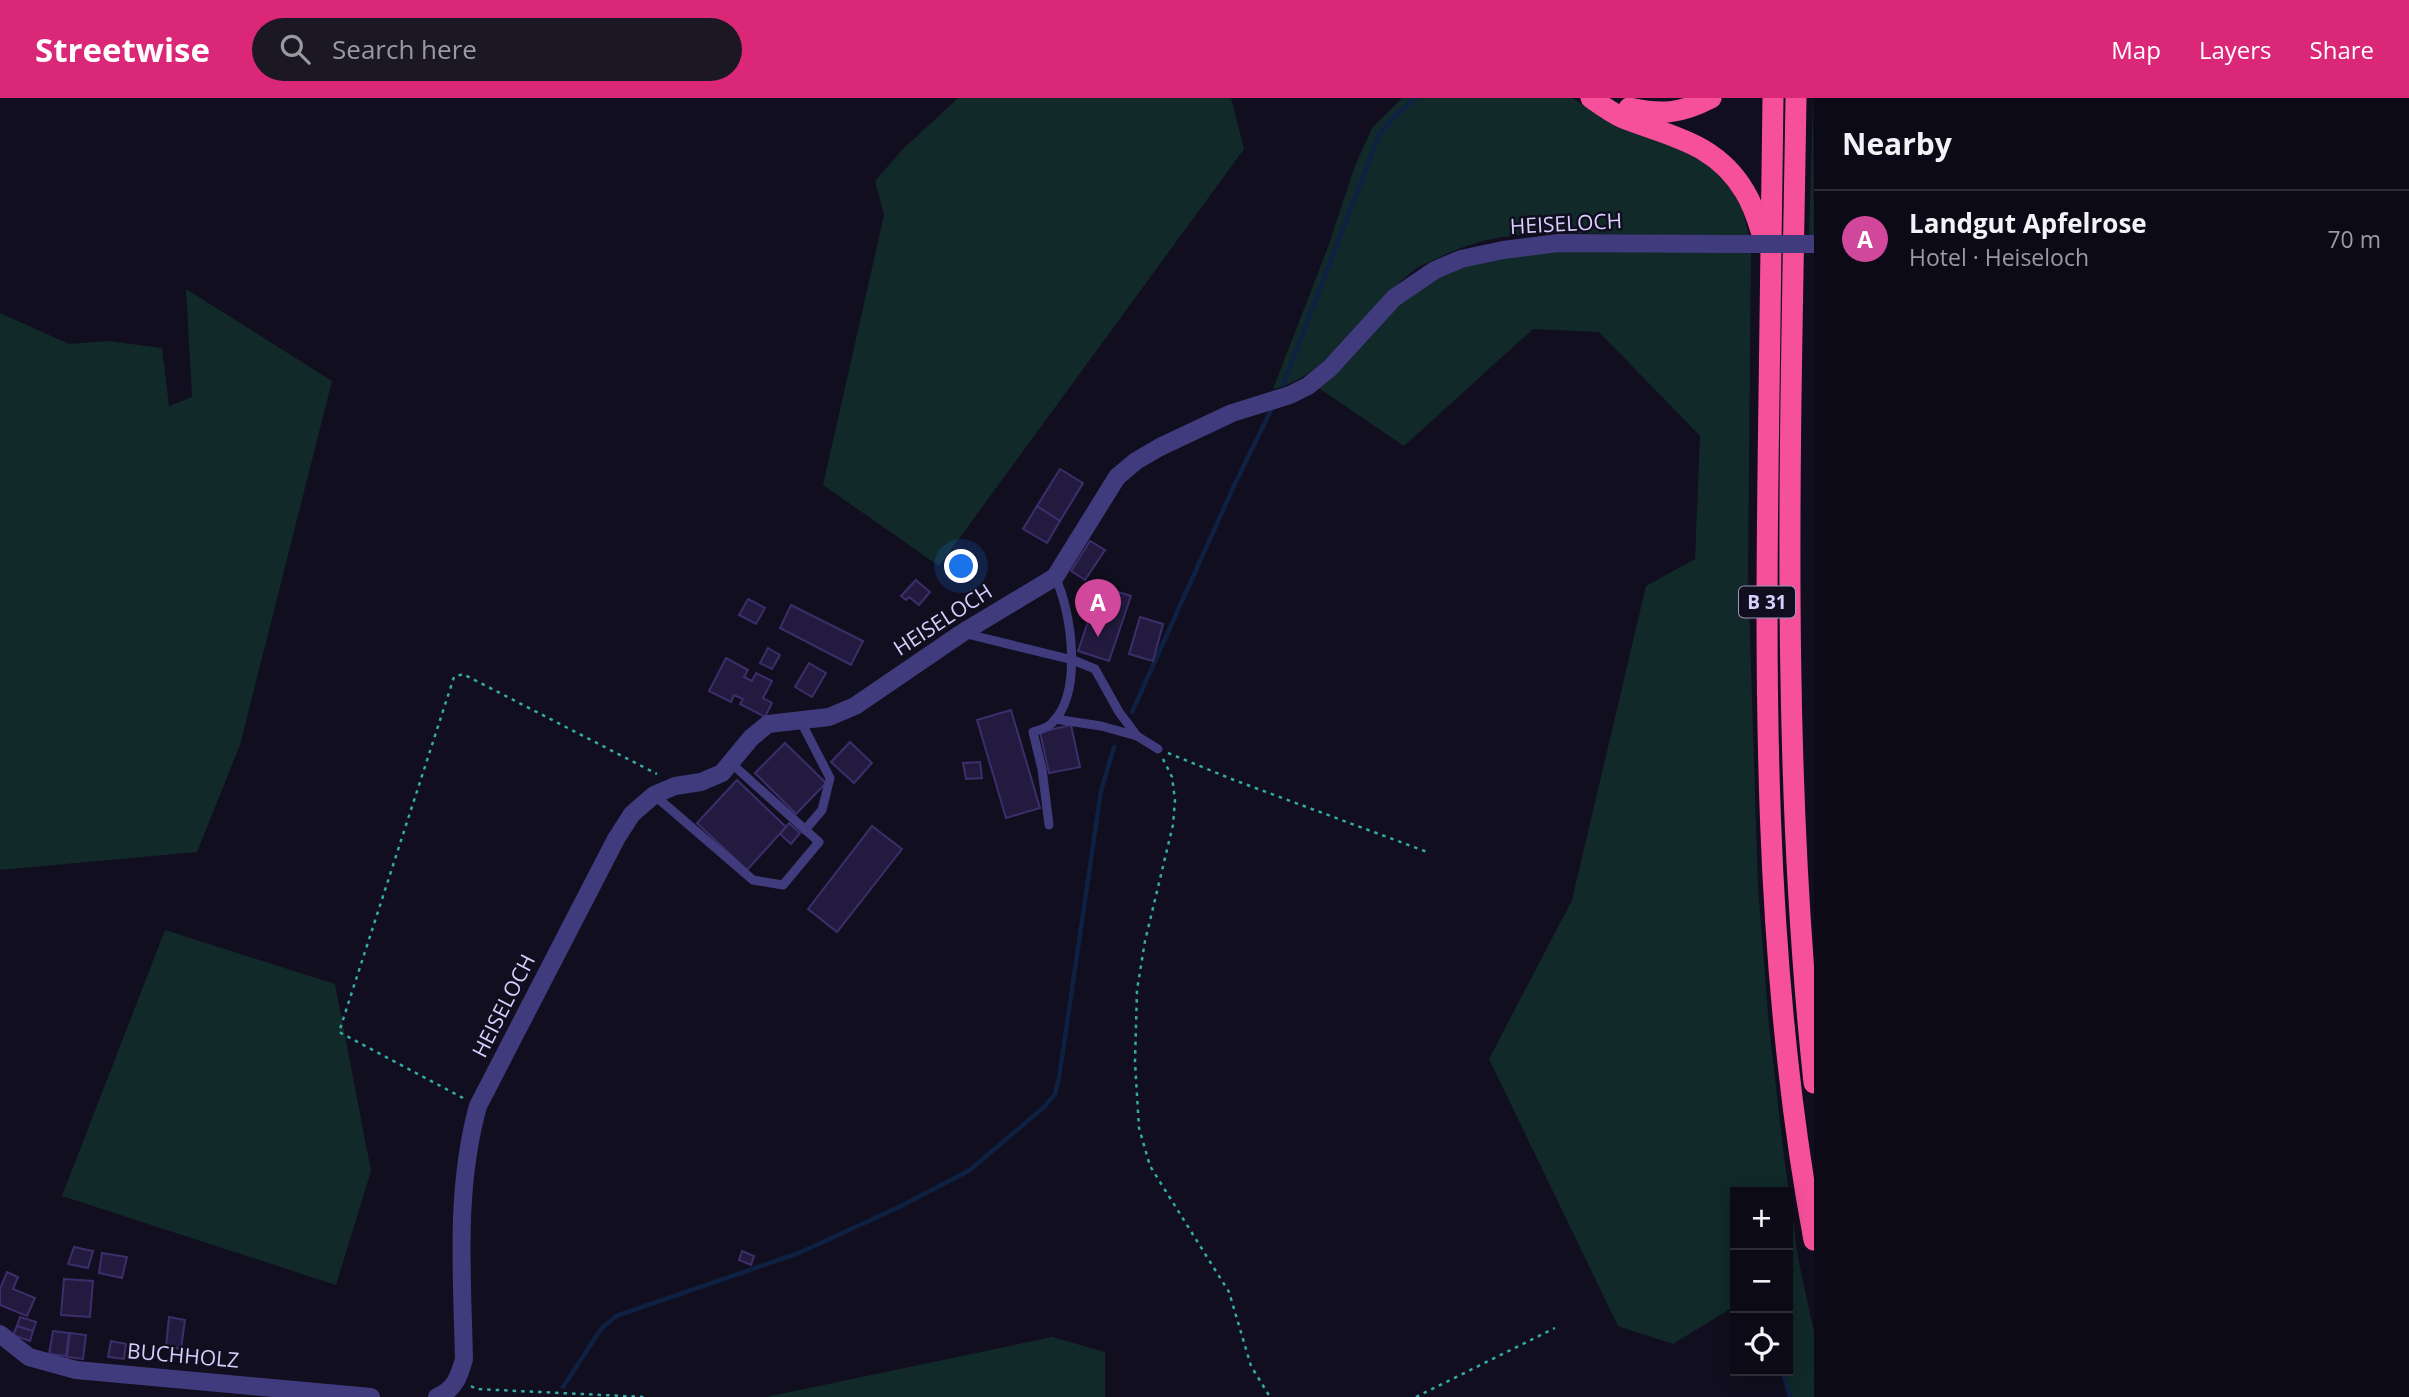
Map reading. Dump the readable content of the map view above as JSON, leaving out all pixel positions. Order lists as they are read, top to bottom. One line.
{"streets":{"highway":["B 31"],"street":["HEISELOCH","BUCHHOLZ"]},"page":{"header":"Streetwise","search":"Search here","nav":["Map","Layers","Share"],"heading":"Nearby","list":[{"mark":"A","name":"Landgut Apfelrose","note":"Hotel · Heiseloch","value":"70 m"}],"pins":"A","map_buttons":["+","−"]}}
